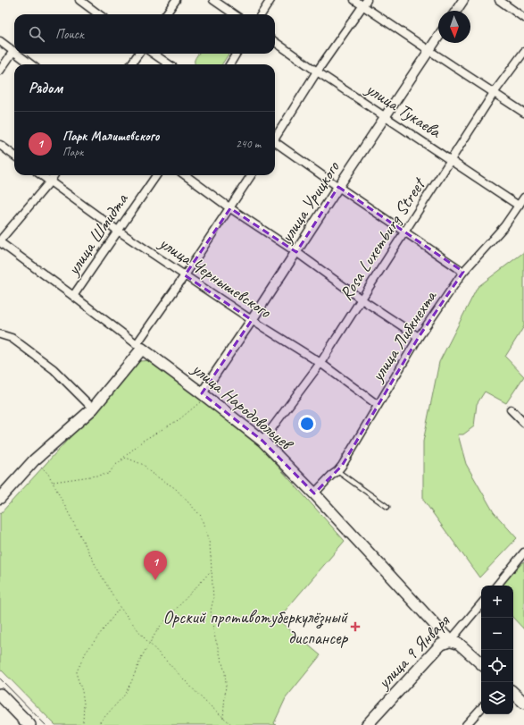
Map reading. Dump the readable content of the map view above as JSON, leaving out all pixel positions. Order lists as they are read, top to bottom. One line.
{"streets":{"main road":["улица Народовольцев","улица 9 Января"],"street":["улица Тукаева","улица Урицкого","улица Шмидта","Rosa Luxemburg Street","улица Чернышевского","улица Либкнехта"]},"crossings":[["улица Тукаева","улица Урицкого"],["улица Тукаева","Rosa Luxemburg Street"],["улица Тукаева","улица Либкнехта"],["улица Урицкого","улица Чернышевского"],["улица Урицкого","улица Народовольцев"],["улица Шмидта","улица Чернышевского"],["улица Шмидта","улица Народовольцев"],["Rosa Luxemburg Street","улица Чернышевского"],["Rosa Luxemburg Street","улица Народовольцев"],["улица Чернышевского","улица Либкнехта"],["улица Либкнехта","улица Народовольцев"],["улица Народовольцев","улица 9 Января"]],"places":{"health":["Орский противотуберкулёзный диспансер"]},"north":"bottom","page":{"search":"Поиск","heading":"Рядом","list":[{"mark":"1","name":"Парк Малишевского","note":"Парк","value":"240 m"}],"pins":"1","map_buttons":["+","−"]}}
